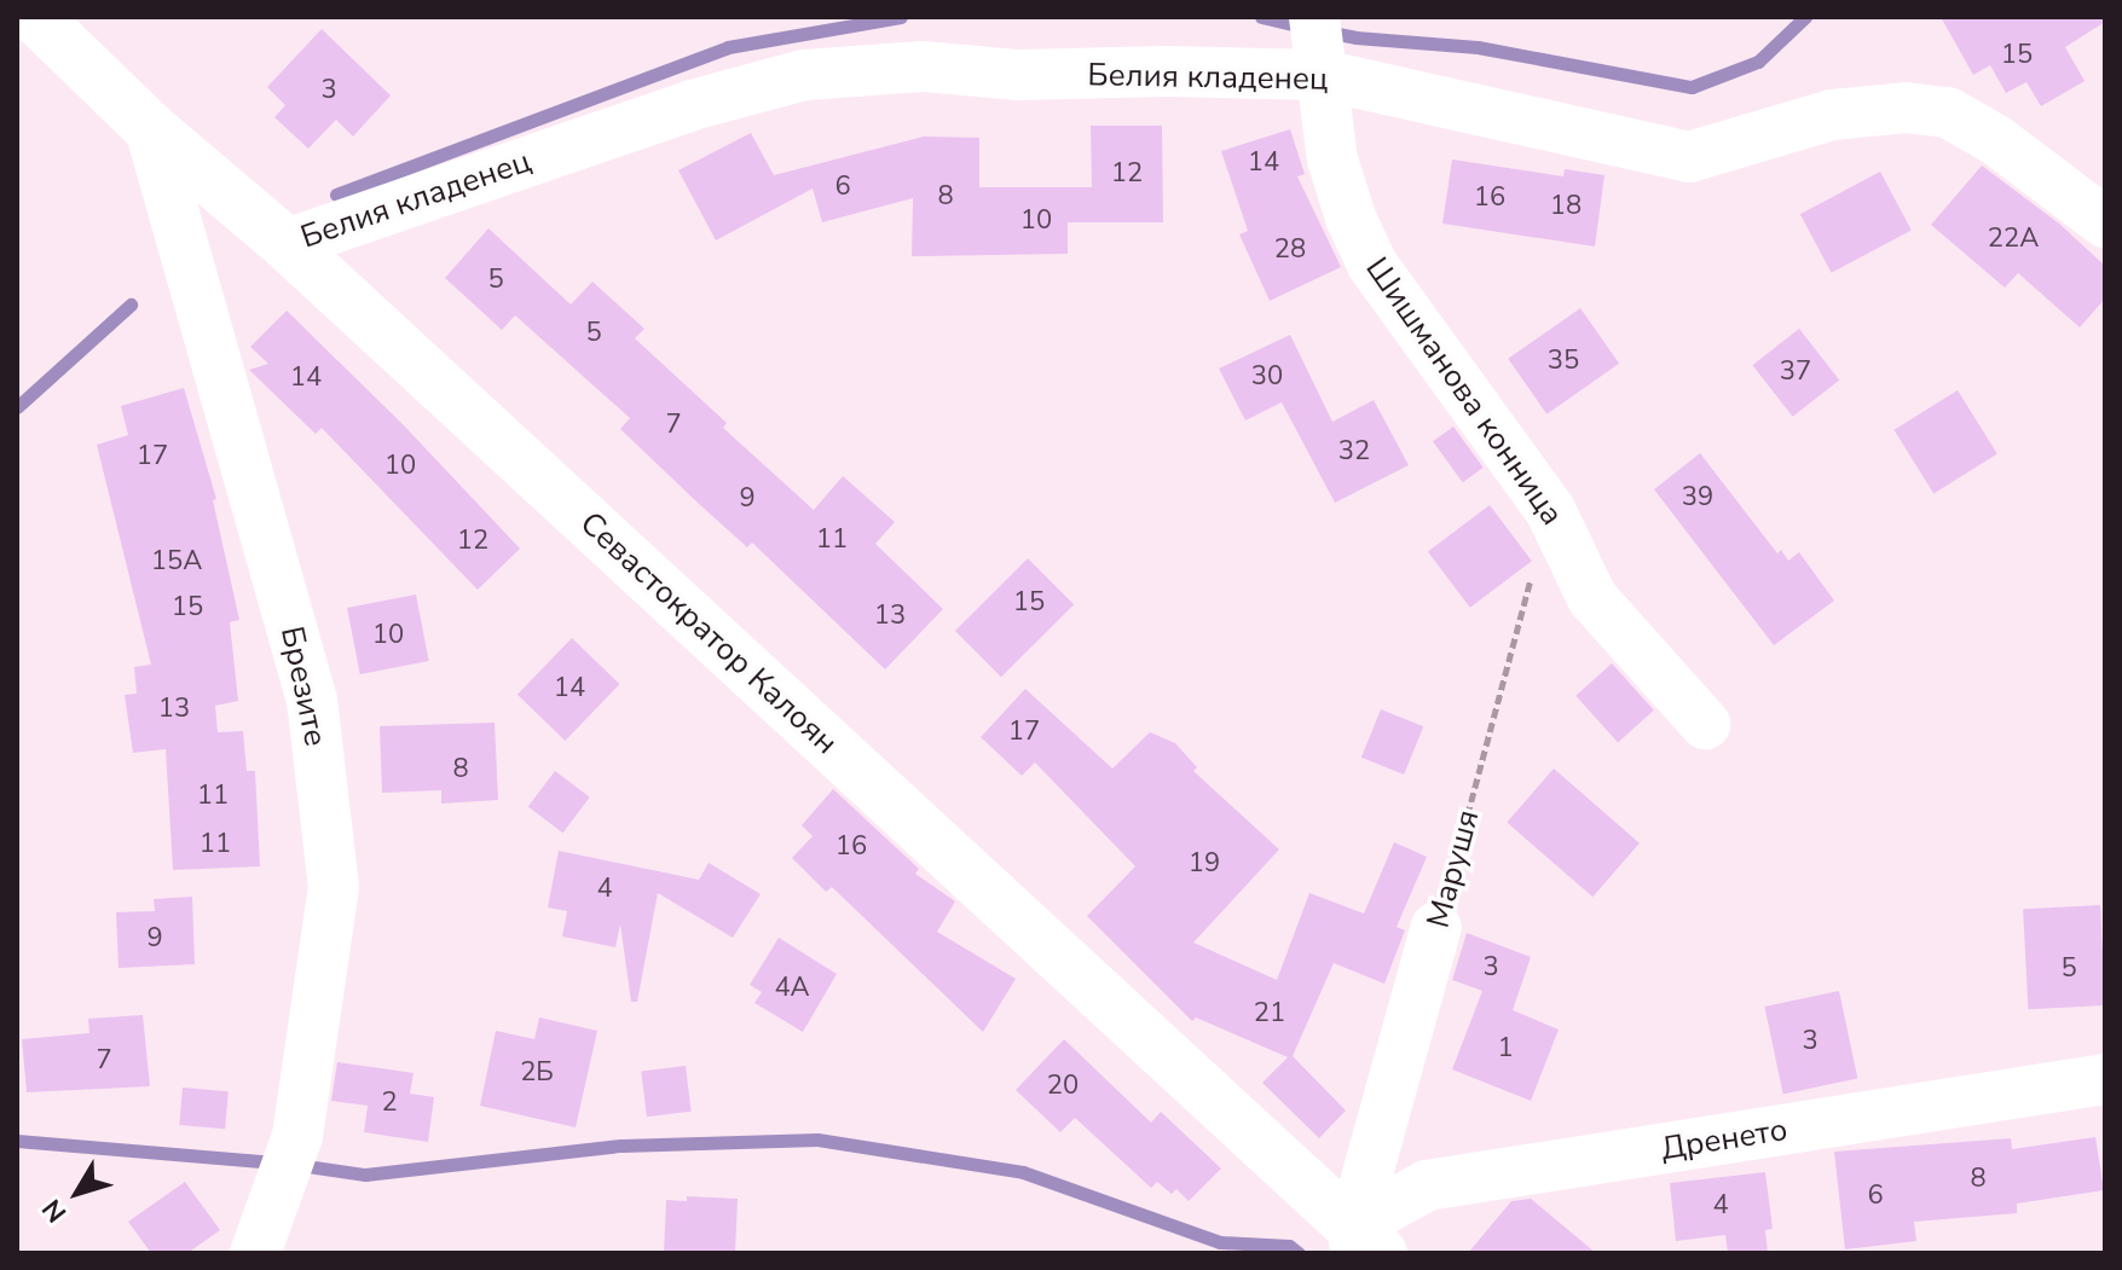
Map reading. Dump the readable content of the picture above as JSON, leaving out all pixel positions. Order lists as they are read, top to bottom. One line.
{"streets":{"main road":["Севастократор Калоян"],"street":["Белия кладенец","Шишманова конница","Брезите","Марушя","Дренето"]},"crossings":[["Белия кладенец","Шишманова конница"],["Белия кладенец","Севастократор Калоян"],["Шишманова конница","Марушя"],["Севастократор Калоян","Брезите"],["Севастократор Калоян","Марушя"],["Севастократор Калоян","Дренето"],["Марушя","Дренето"]],"house_numbers":["15","3","14","12","6","8","16","18","10","22A","28","5","5","35","37","30","14","7","32","17","10","39","9","11","12","15А","15","15","13","10","14","13","17","8","11","11","16","19","4","9","3","5","4А","21","3","1","7","2Б","20","2","8","6","4"],"north":"bottom left"}
